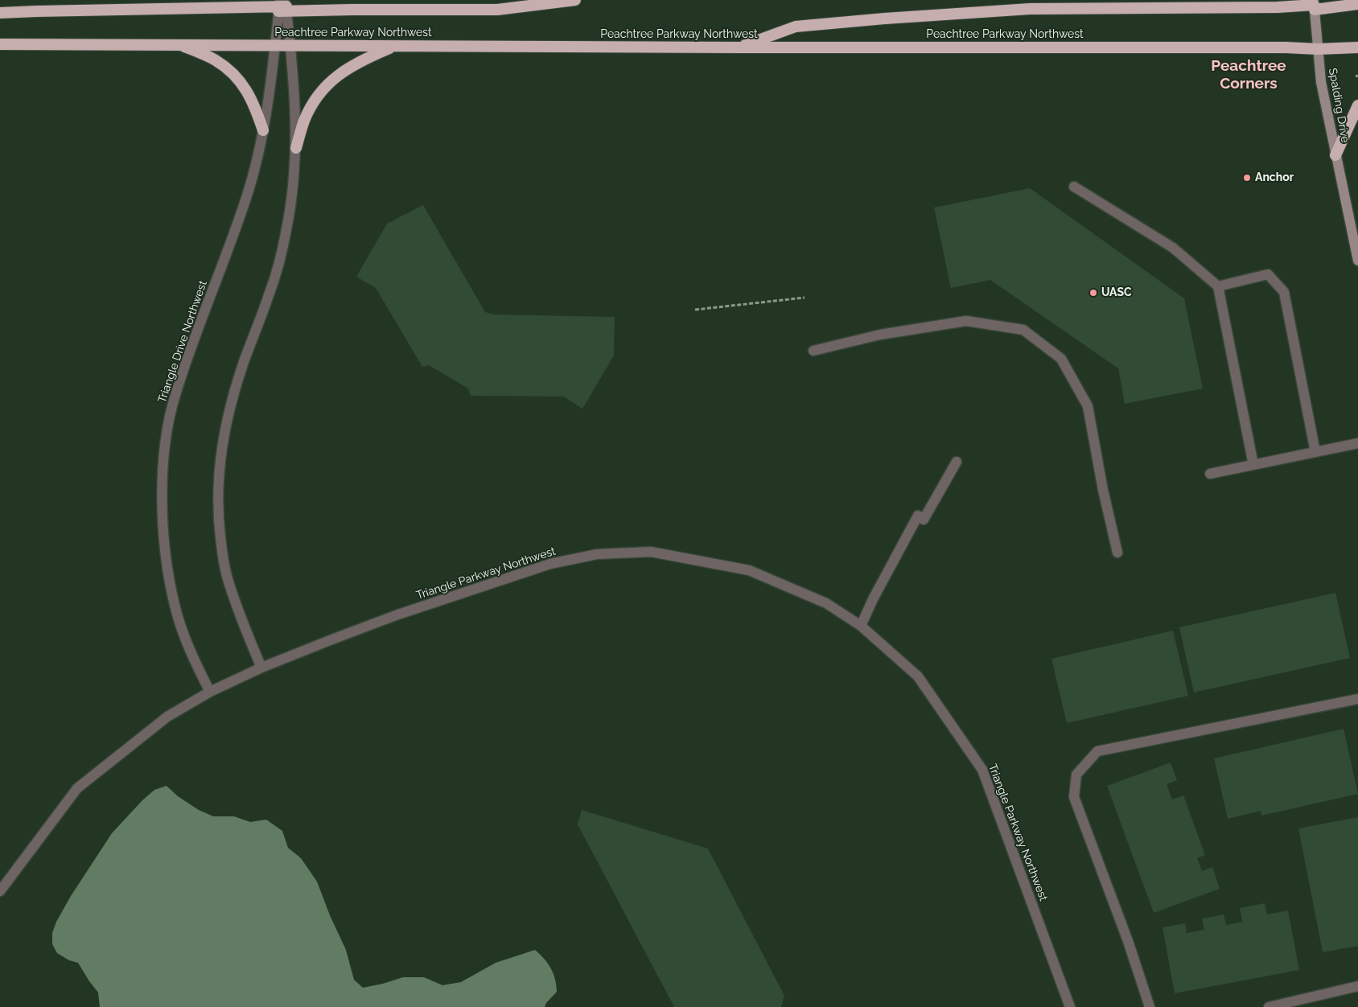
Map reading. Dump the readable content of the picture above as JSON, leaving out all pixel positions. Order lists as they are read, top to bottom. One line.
{"streets":{"highway":["Peachtree Parkway Northwest"],"main road":["Spalding Drive"],"street":["Triangle Drive Northwest","Triangle Parkway Northwest"]},"crossings":[["Peachtree Parkway Northwest","Spalding Drive"],["Peachtree Parkway Northwest","Triangle Drive Northwest"],["Triangle Drive Northwest","Triangle Parkway Northwest"]],"districts":["Peachtree Corners"],"places":["Anchor","UASC"]}
